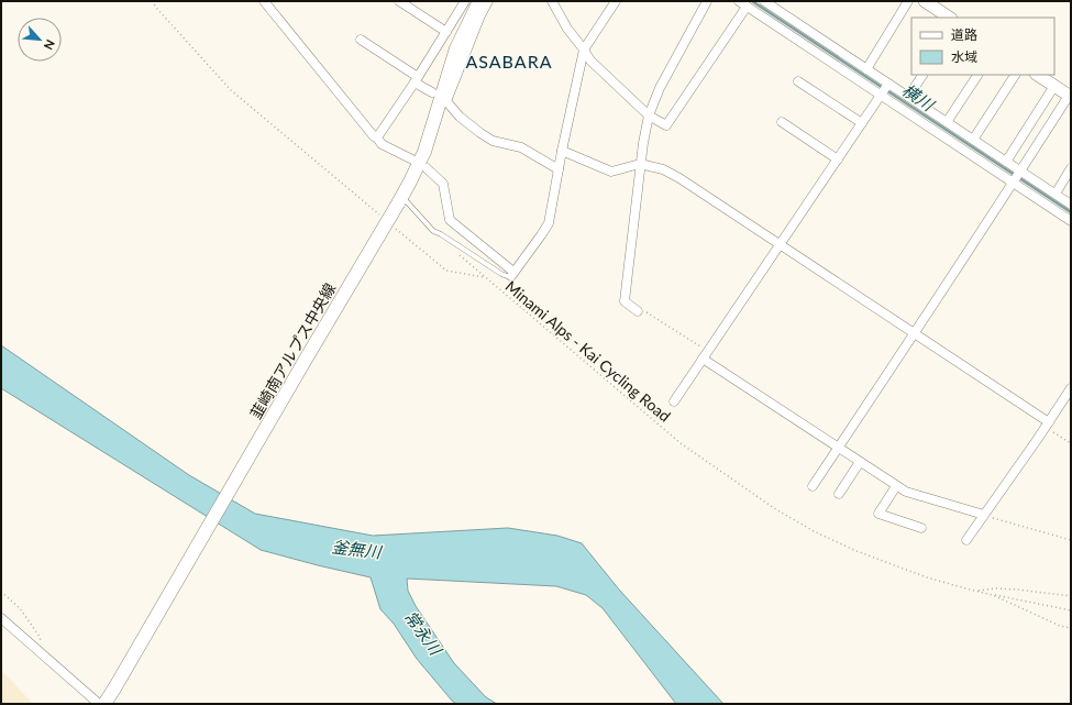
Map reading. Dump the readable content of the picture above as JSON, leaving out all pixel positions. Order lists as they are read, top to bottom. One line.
{"streets":{"main road":["韮崎南アルプス中央線"],"path":["Minami Alps - Kai Cycling Road"]},"districts":["ASABARA"],"water":["横川","釜無川","常永川"],"legend":["道路","水域"],"north":"bottom right"}
